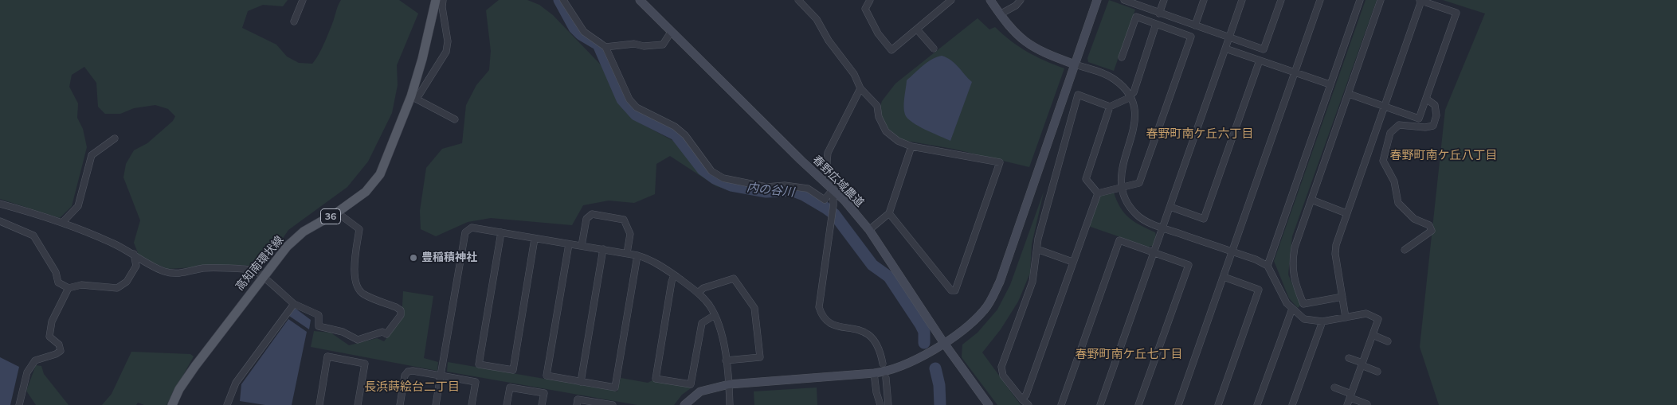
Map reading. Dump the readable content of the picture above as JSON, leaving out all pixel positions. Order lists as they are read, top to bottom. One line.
{"streets":{"main road":["36","高知南環状線"],"street":["春野広域農道"]},"districts":["春野町南ケ丘六丁目","春野町南ケ丘八丁目","春野町南ケ丘七丁目","長浜蒔絵台二丁目"],"water":["内の谷川"],"places":["豊稲積神社"]}
